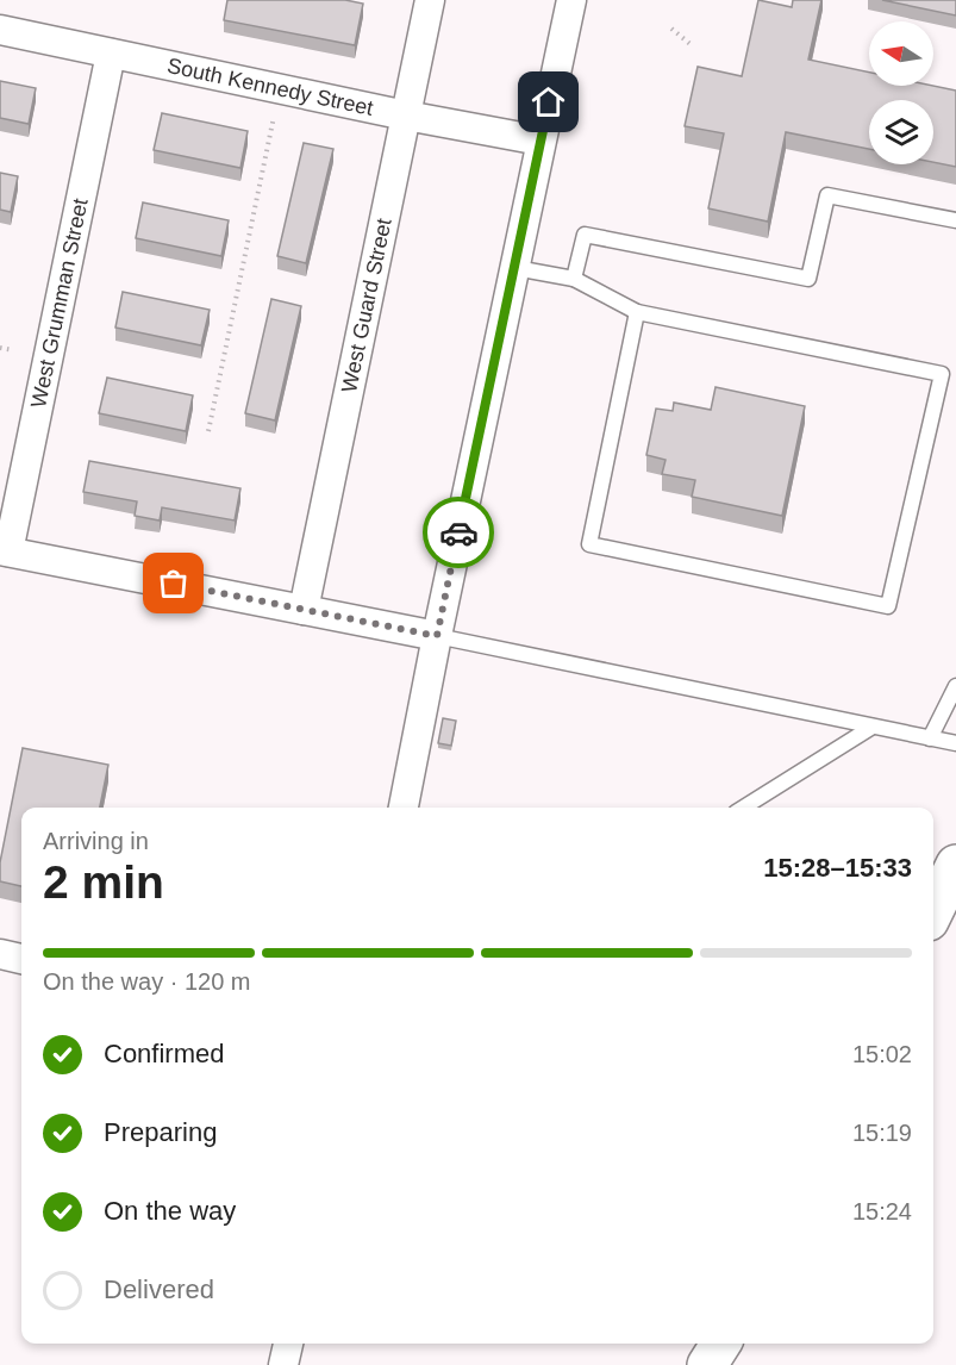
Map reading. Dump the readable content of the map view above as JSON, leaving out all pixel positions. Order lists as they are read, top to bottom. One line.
{"streets":{"street":["South Kennedy Street","West Grumman Street","West Guard Street"]},"crossings":[["South Kennedy Street","West Grumman Street"],["South Kennedy Street","West Guard Street"]],"north":"left","page":{"heading":["2 min","Arriving in","15:28–15:33"],"bar":"On the way · 120 m","list":[["Confirmed","15:02"],["Preparing","15:19"],["On the way","15:24"],"Delivered"]}}
